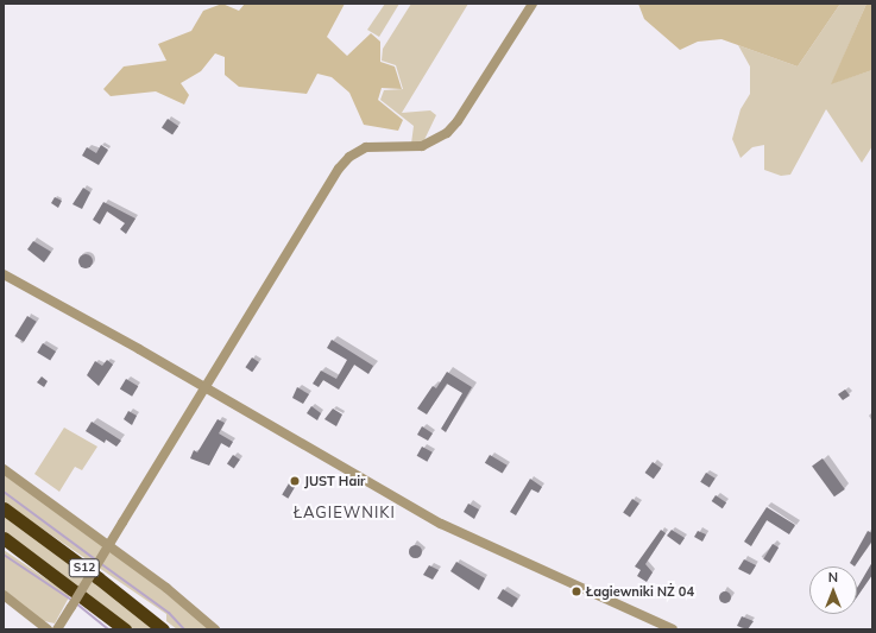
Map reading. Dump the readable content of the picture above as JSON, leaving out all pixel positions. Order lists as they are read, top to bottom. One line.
{"streets":{"highway":["S12"]},"districts":["ŁAGIEWNIKI"],"places":["JUST Hair","Łagiewniki NŻ 04"],"north":"top"}
